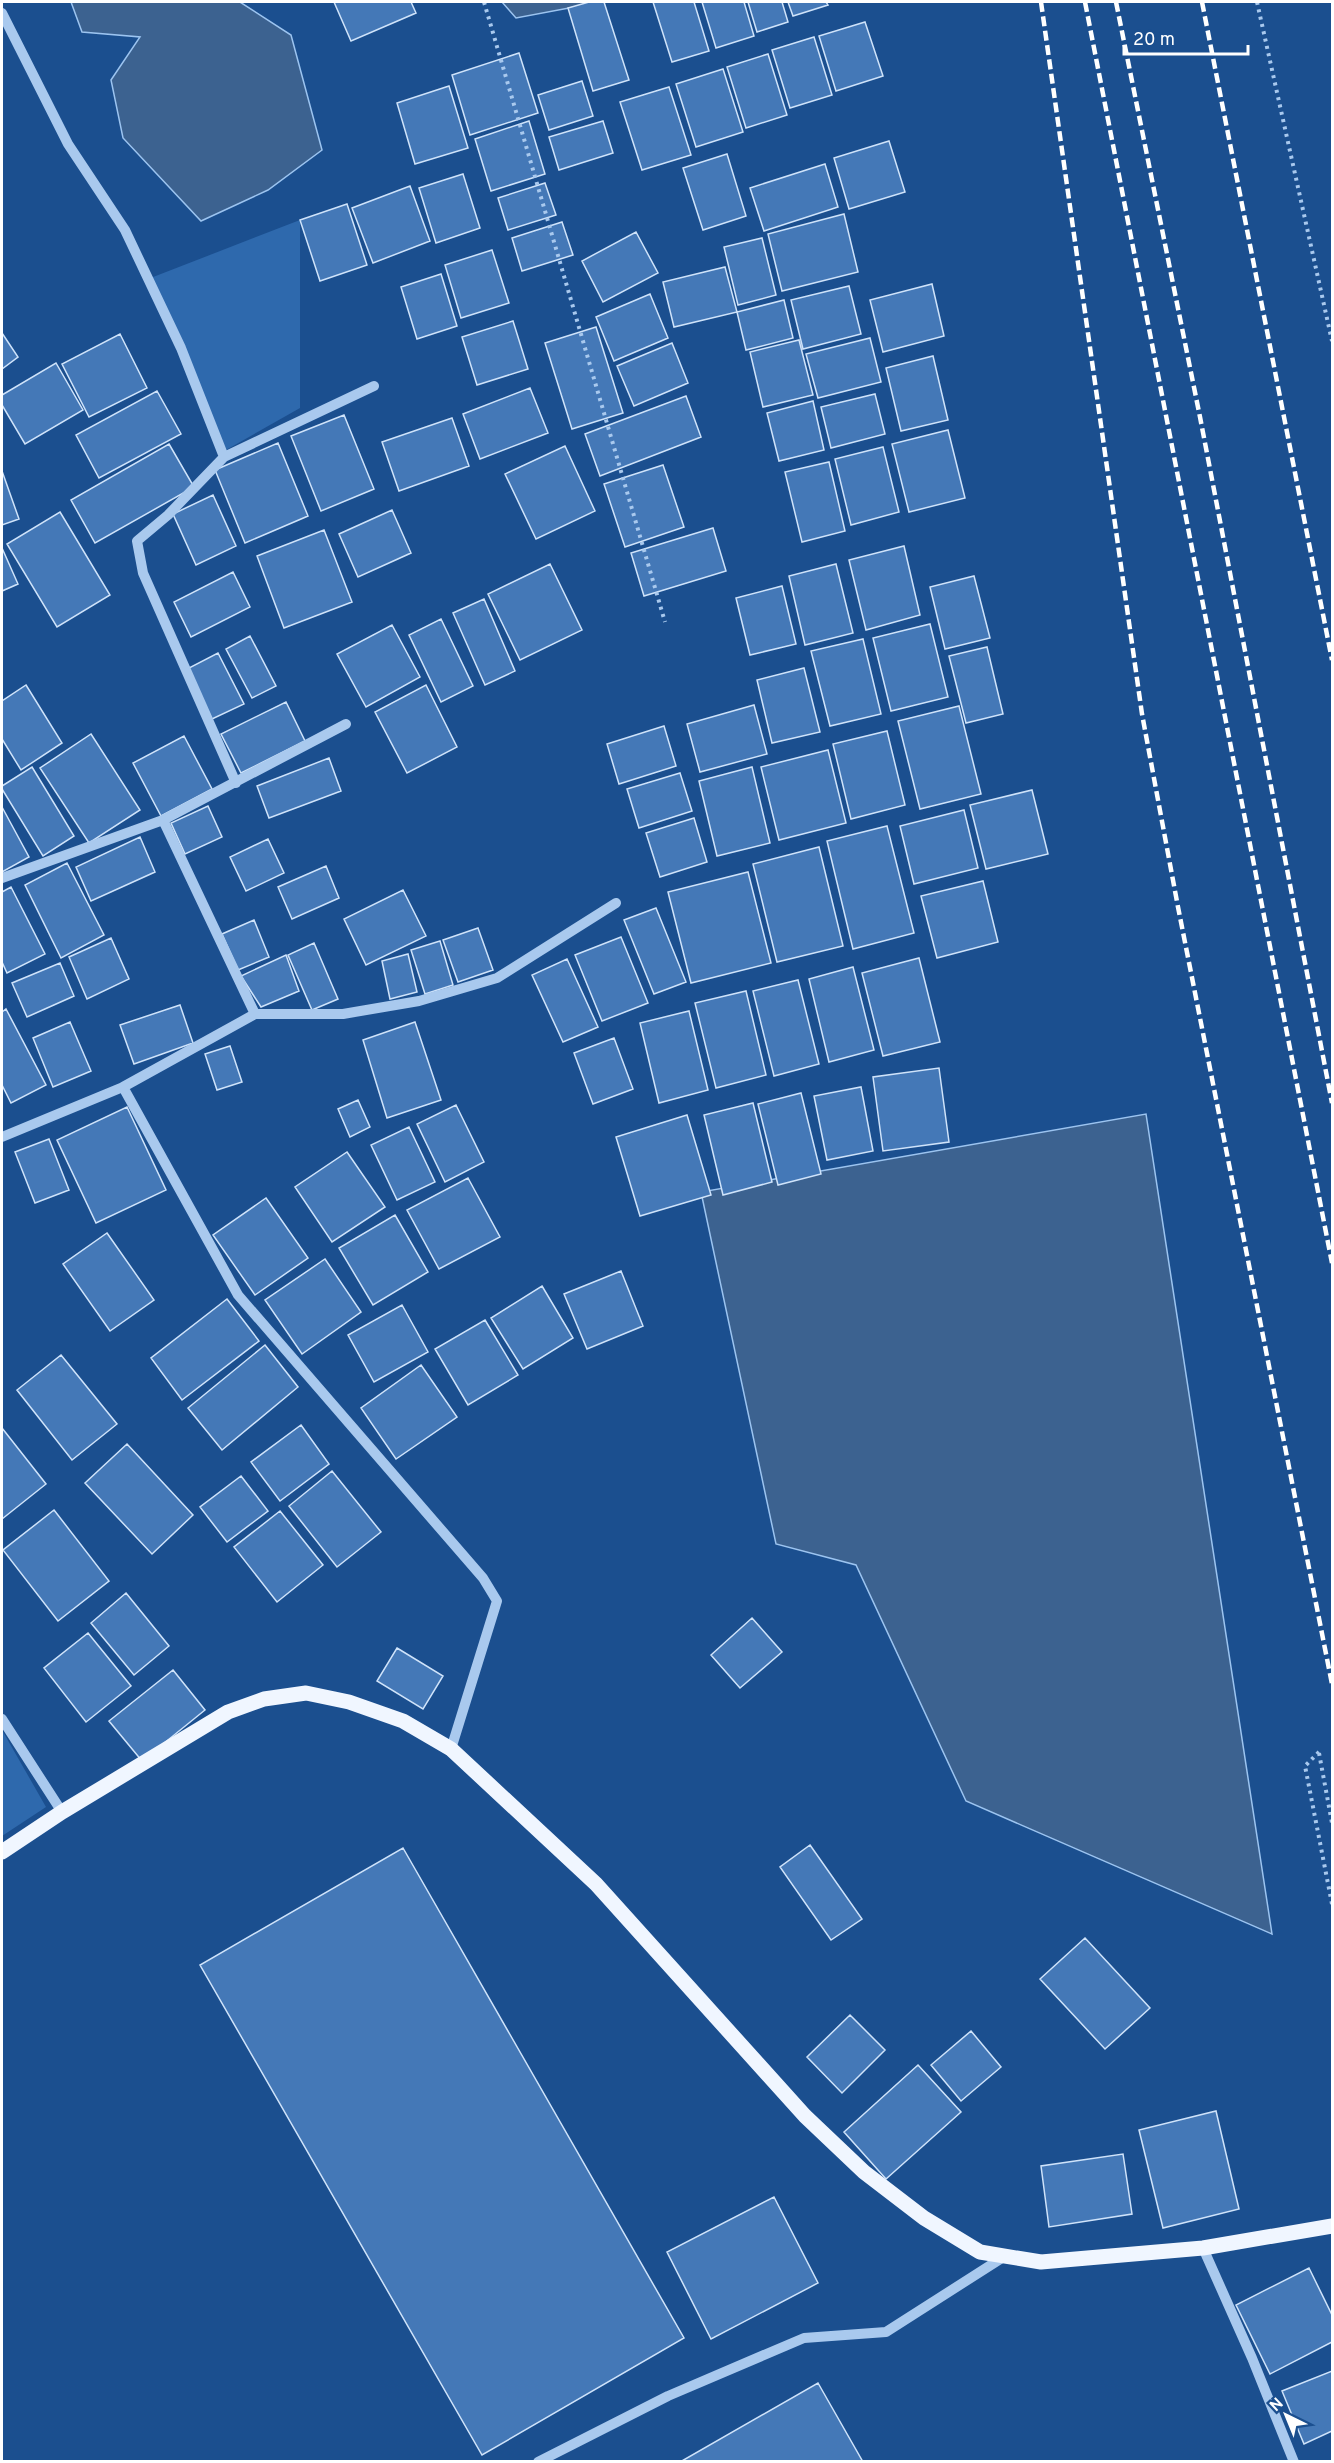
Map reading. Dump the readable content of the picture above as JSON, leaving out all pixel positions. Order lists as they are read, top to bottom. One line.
{"scale_bar":"20 m","north":"top left"}
